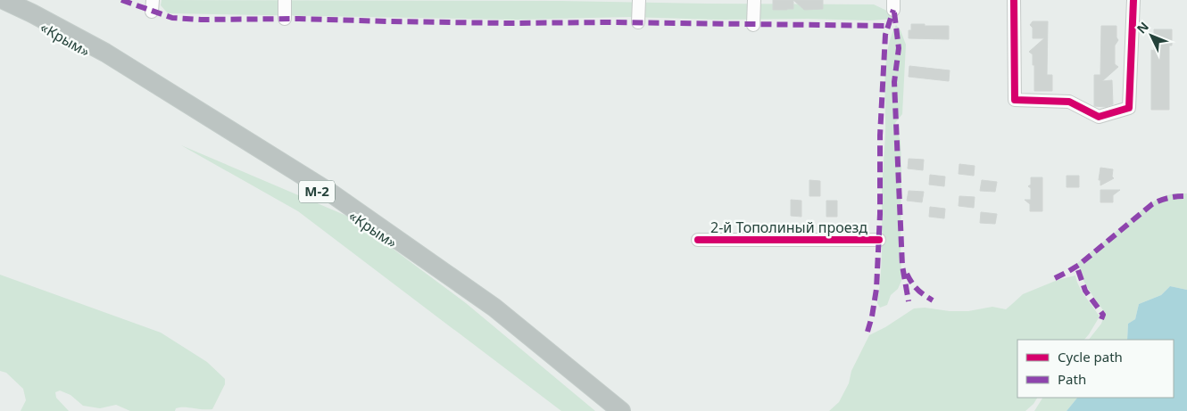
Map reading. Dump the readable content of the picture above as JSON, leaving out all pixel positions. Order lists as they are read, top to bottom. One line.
{"streets":{"highway":["«Крым»","М-2"],"street":["2-й Тополиный проезд"]},"legend":["Cycle path","Path"],"north":"top left"}
